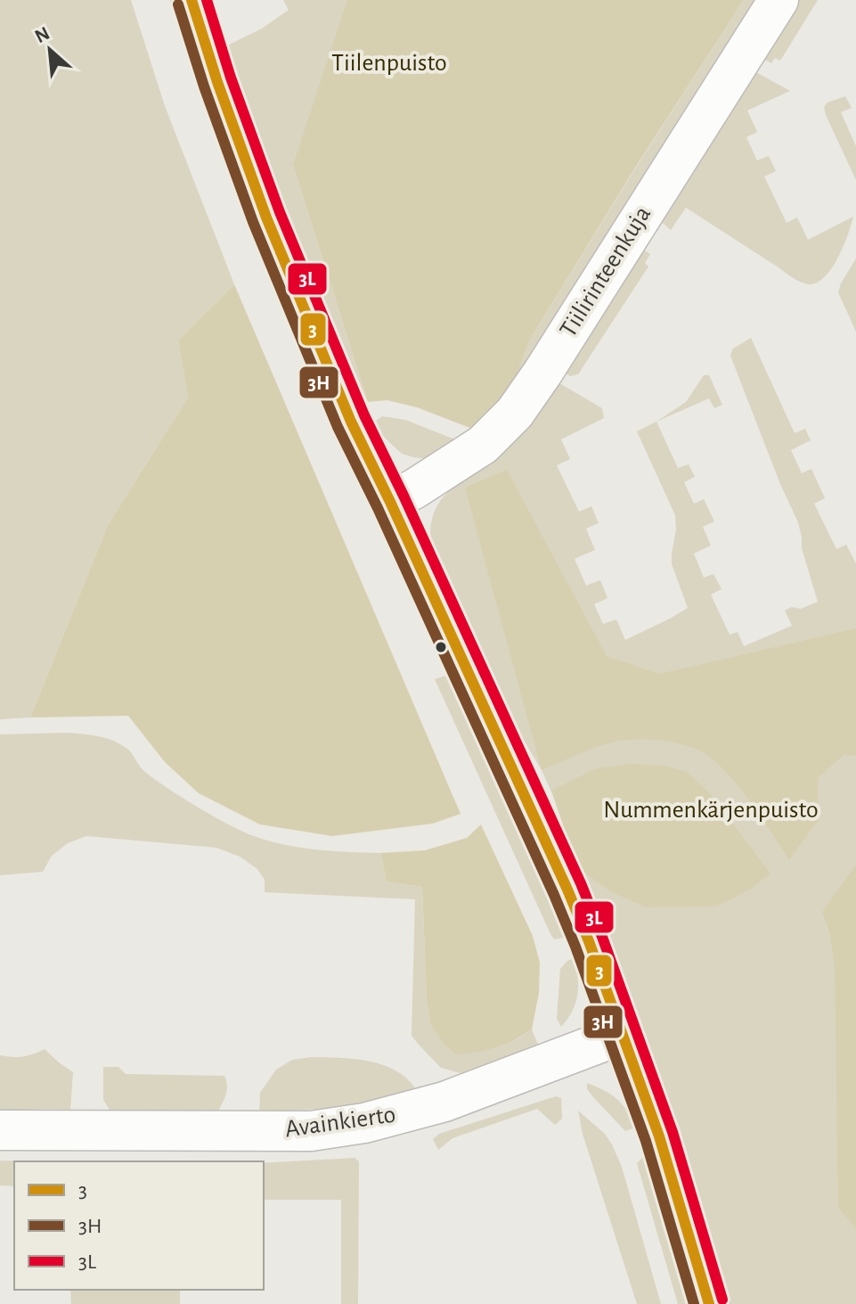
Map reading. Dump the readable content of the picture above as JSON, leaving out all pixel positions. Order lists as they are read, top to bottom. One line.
{"streets":{"street":["Tiilirinteenkuja","Avainkierto"]},"parks":["Tiilenpuisto","Nummenkärjenpuisto"],"lines":["transit line 3","transit line 3L","transit line 3H"],"legend":["3","3H","3L"],"north":"top left"}
